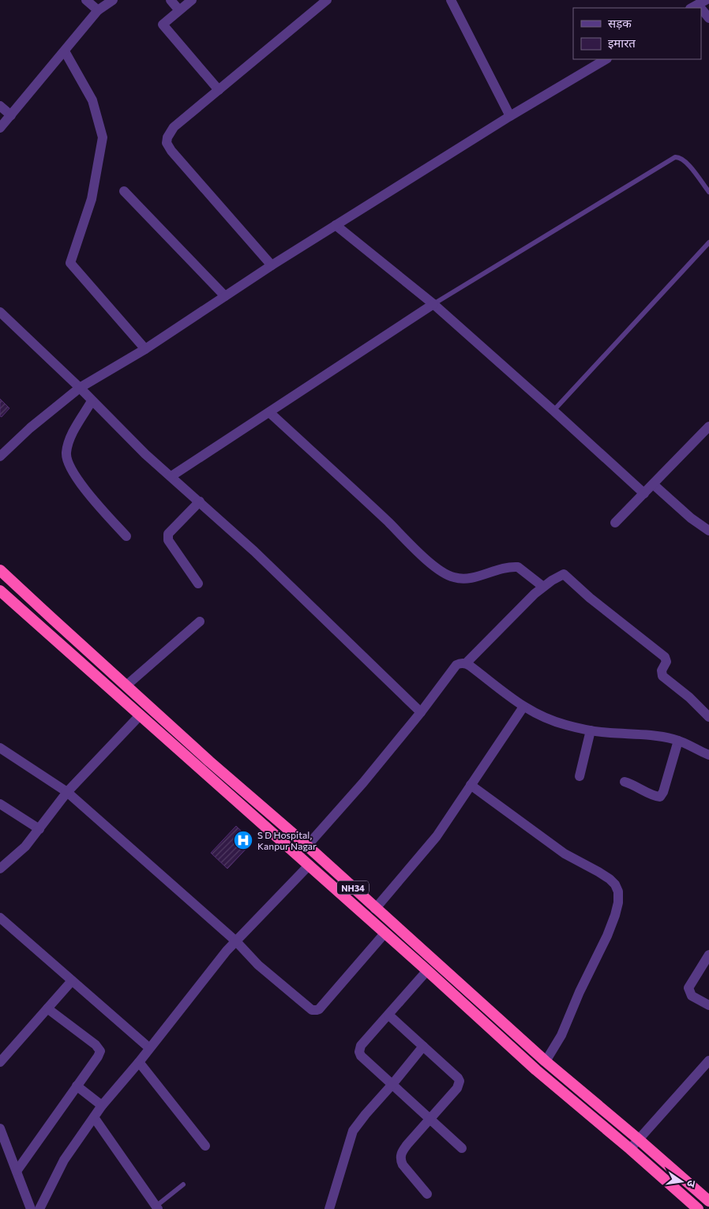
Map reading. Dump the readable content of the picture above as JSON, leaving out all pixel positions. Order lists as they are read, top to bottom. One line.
{"streets":{"highway":["NH34"]},"places":{"hospital":["S D Hospital, Kanpur Nagar"]},"legend":["सड़क","इमारत"],"north":"right"}
